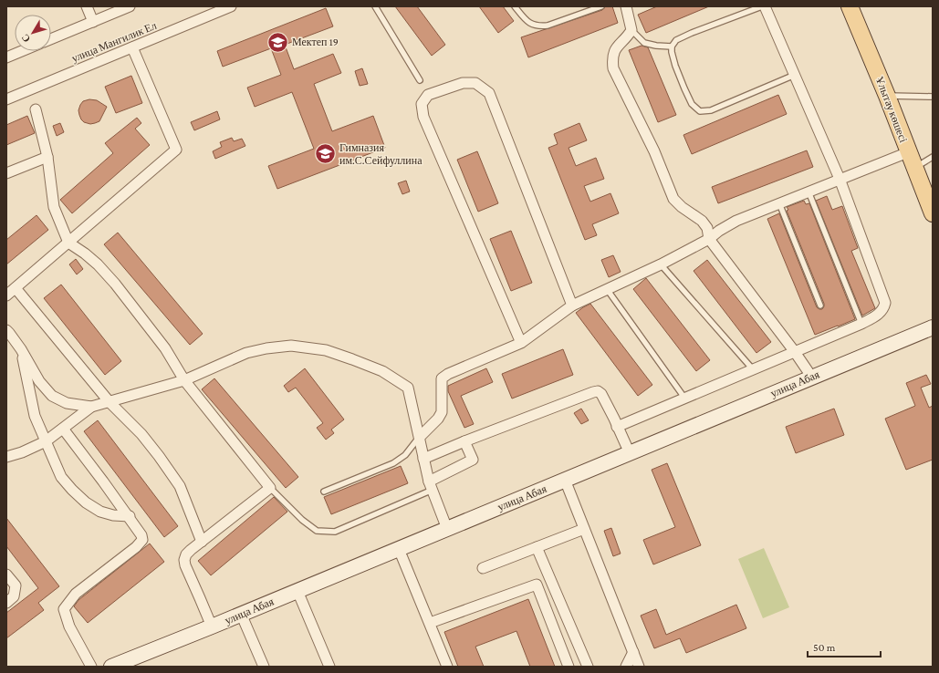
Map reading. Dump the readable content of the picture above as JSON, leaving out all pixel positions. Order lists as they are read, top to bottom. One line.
{"streets":{"main road":["Ұлытау көшесі"],"street":["улица Мангилик Ел","улица Абая"]},"places":{"school or university":["Мектеп 19","Гимназия им.С.Сейфуллина"]},"scale_bar":"50 m","north":"bottom left"}
